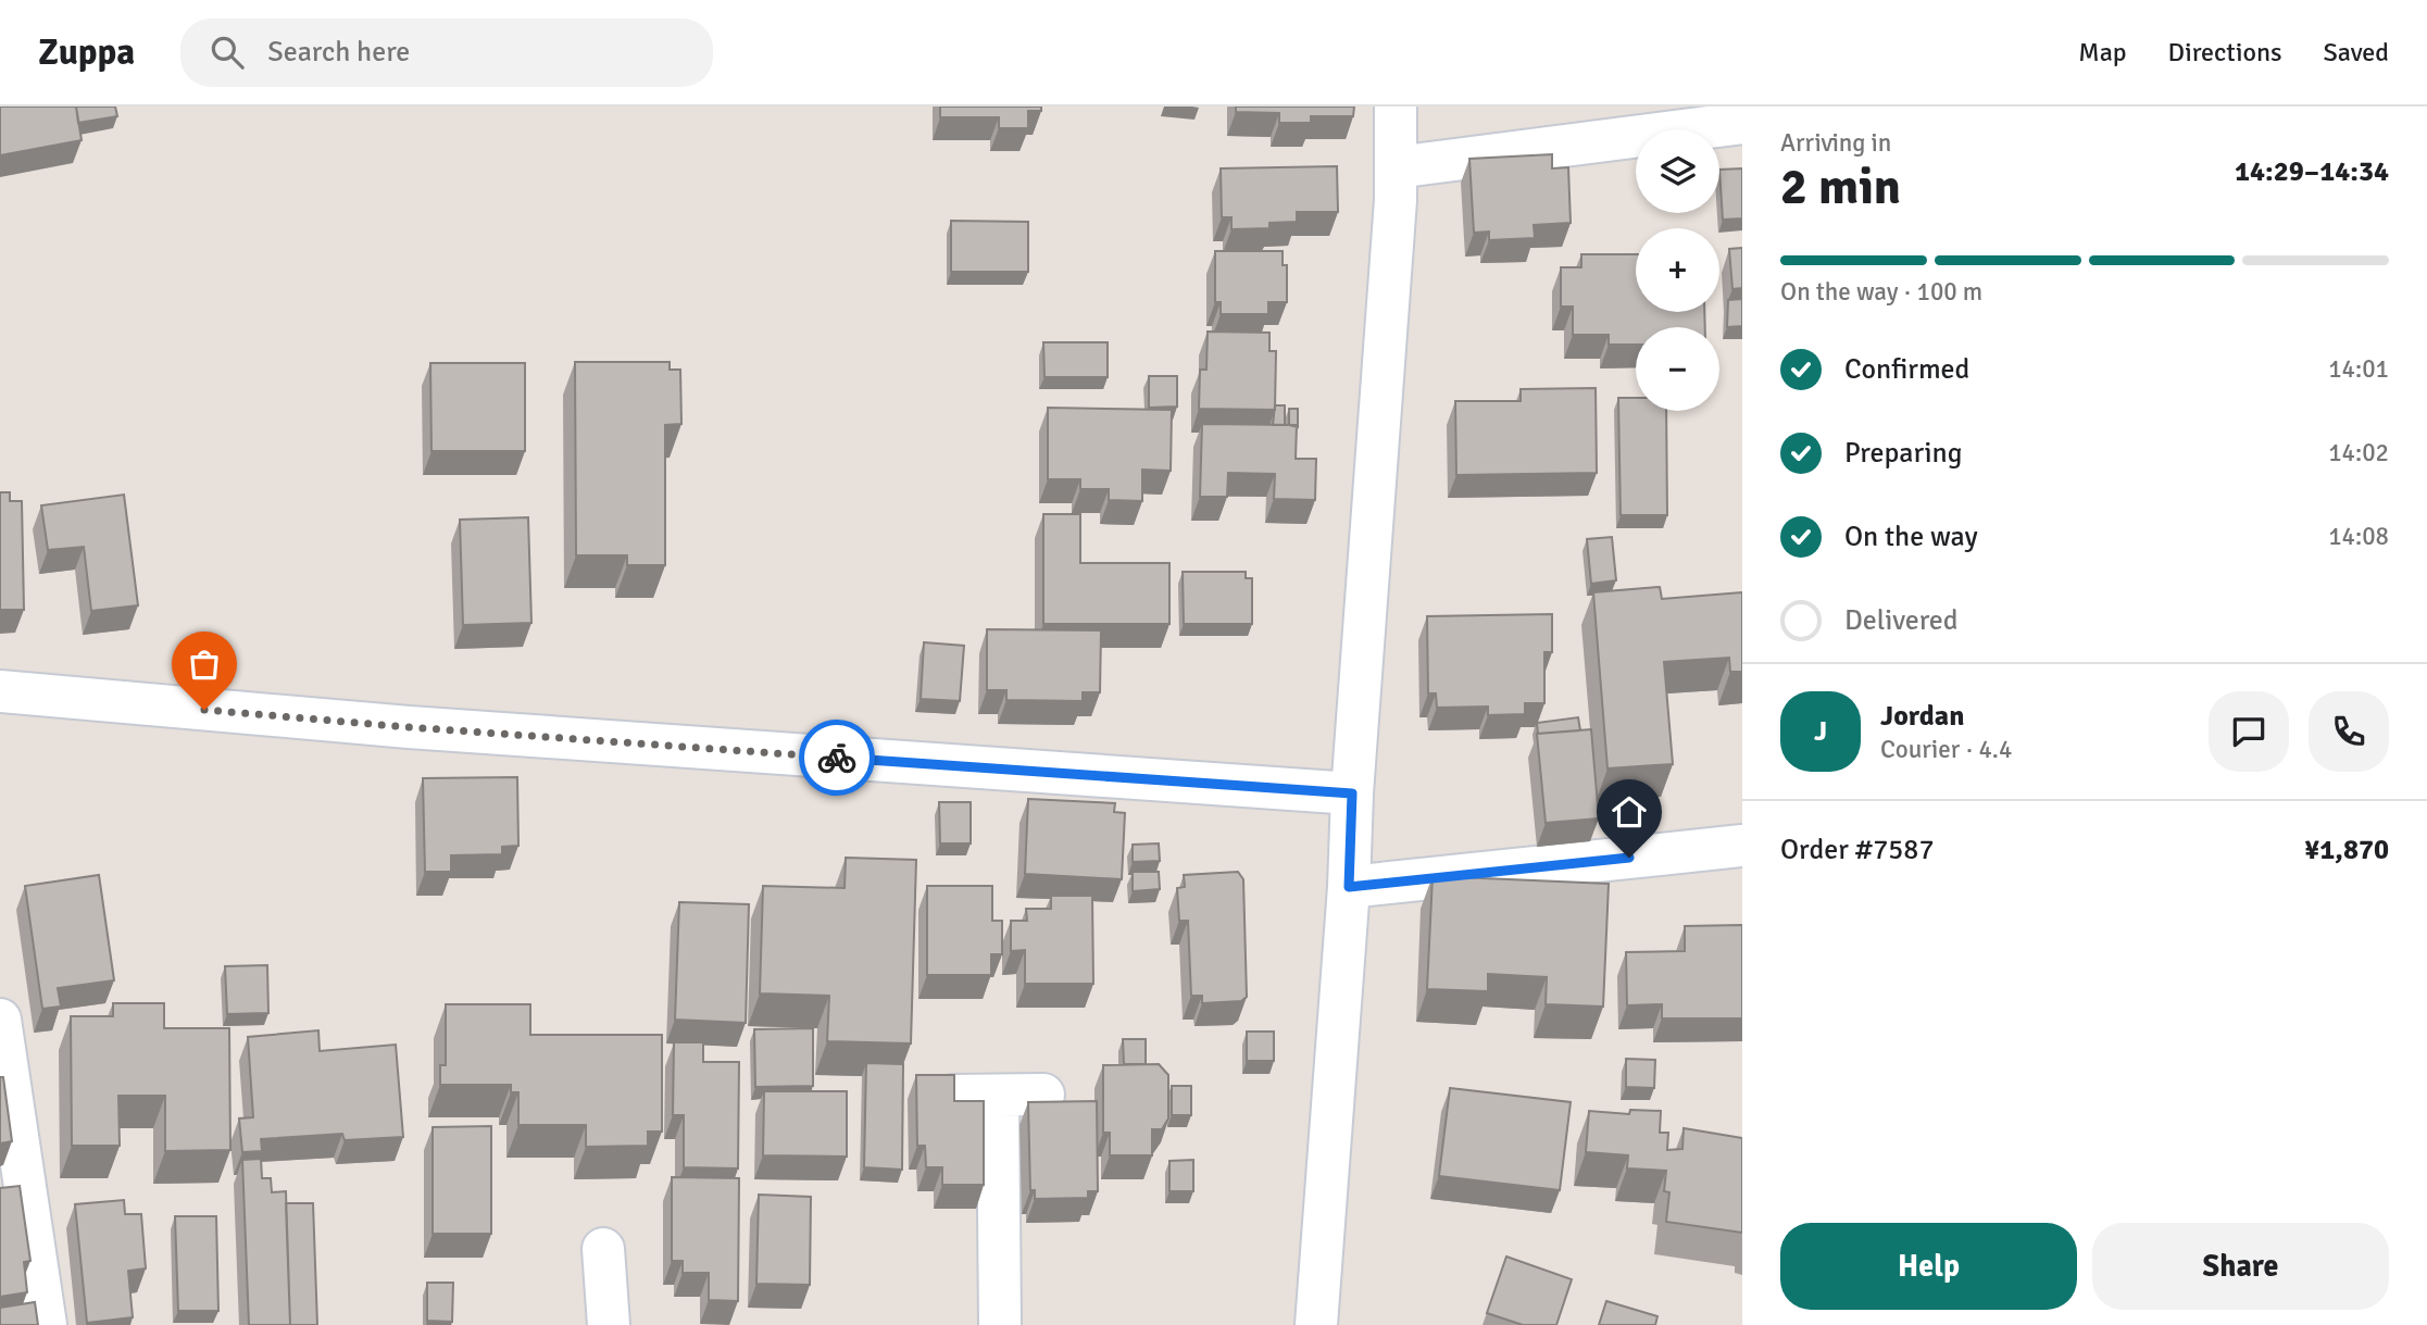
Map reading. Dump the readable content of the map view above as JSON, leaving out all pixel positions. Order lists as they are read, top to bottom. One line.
{"page":{"header":"Zuppa","search":"Search here","nav":["Map","Directions","Saved"],"heading":["2 min","Arriving in","14:29–14:34"],"panel":["Jordan","Courier · 4.4","Order #7587","¥1,870"],"map_buttons":["+","−"],"bar":"On the way · 100 m","list":[["Confirmed","14:01"],["Preparing","14:02"],["On the way","14:08"],"Delivered"],"round":"J","buttons":["Help","Share"]}}
